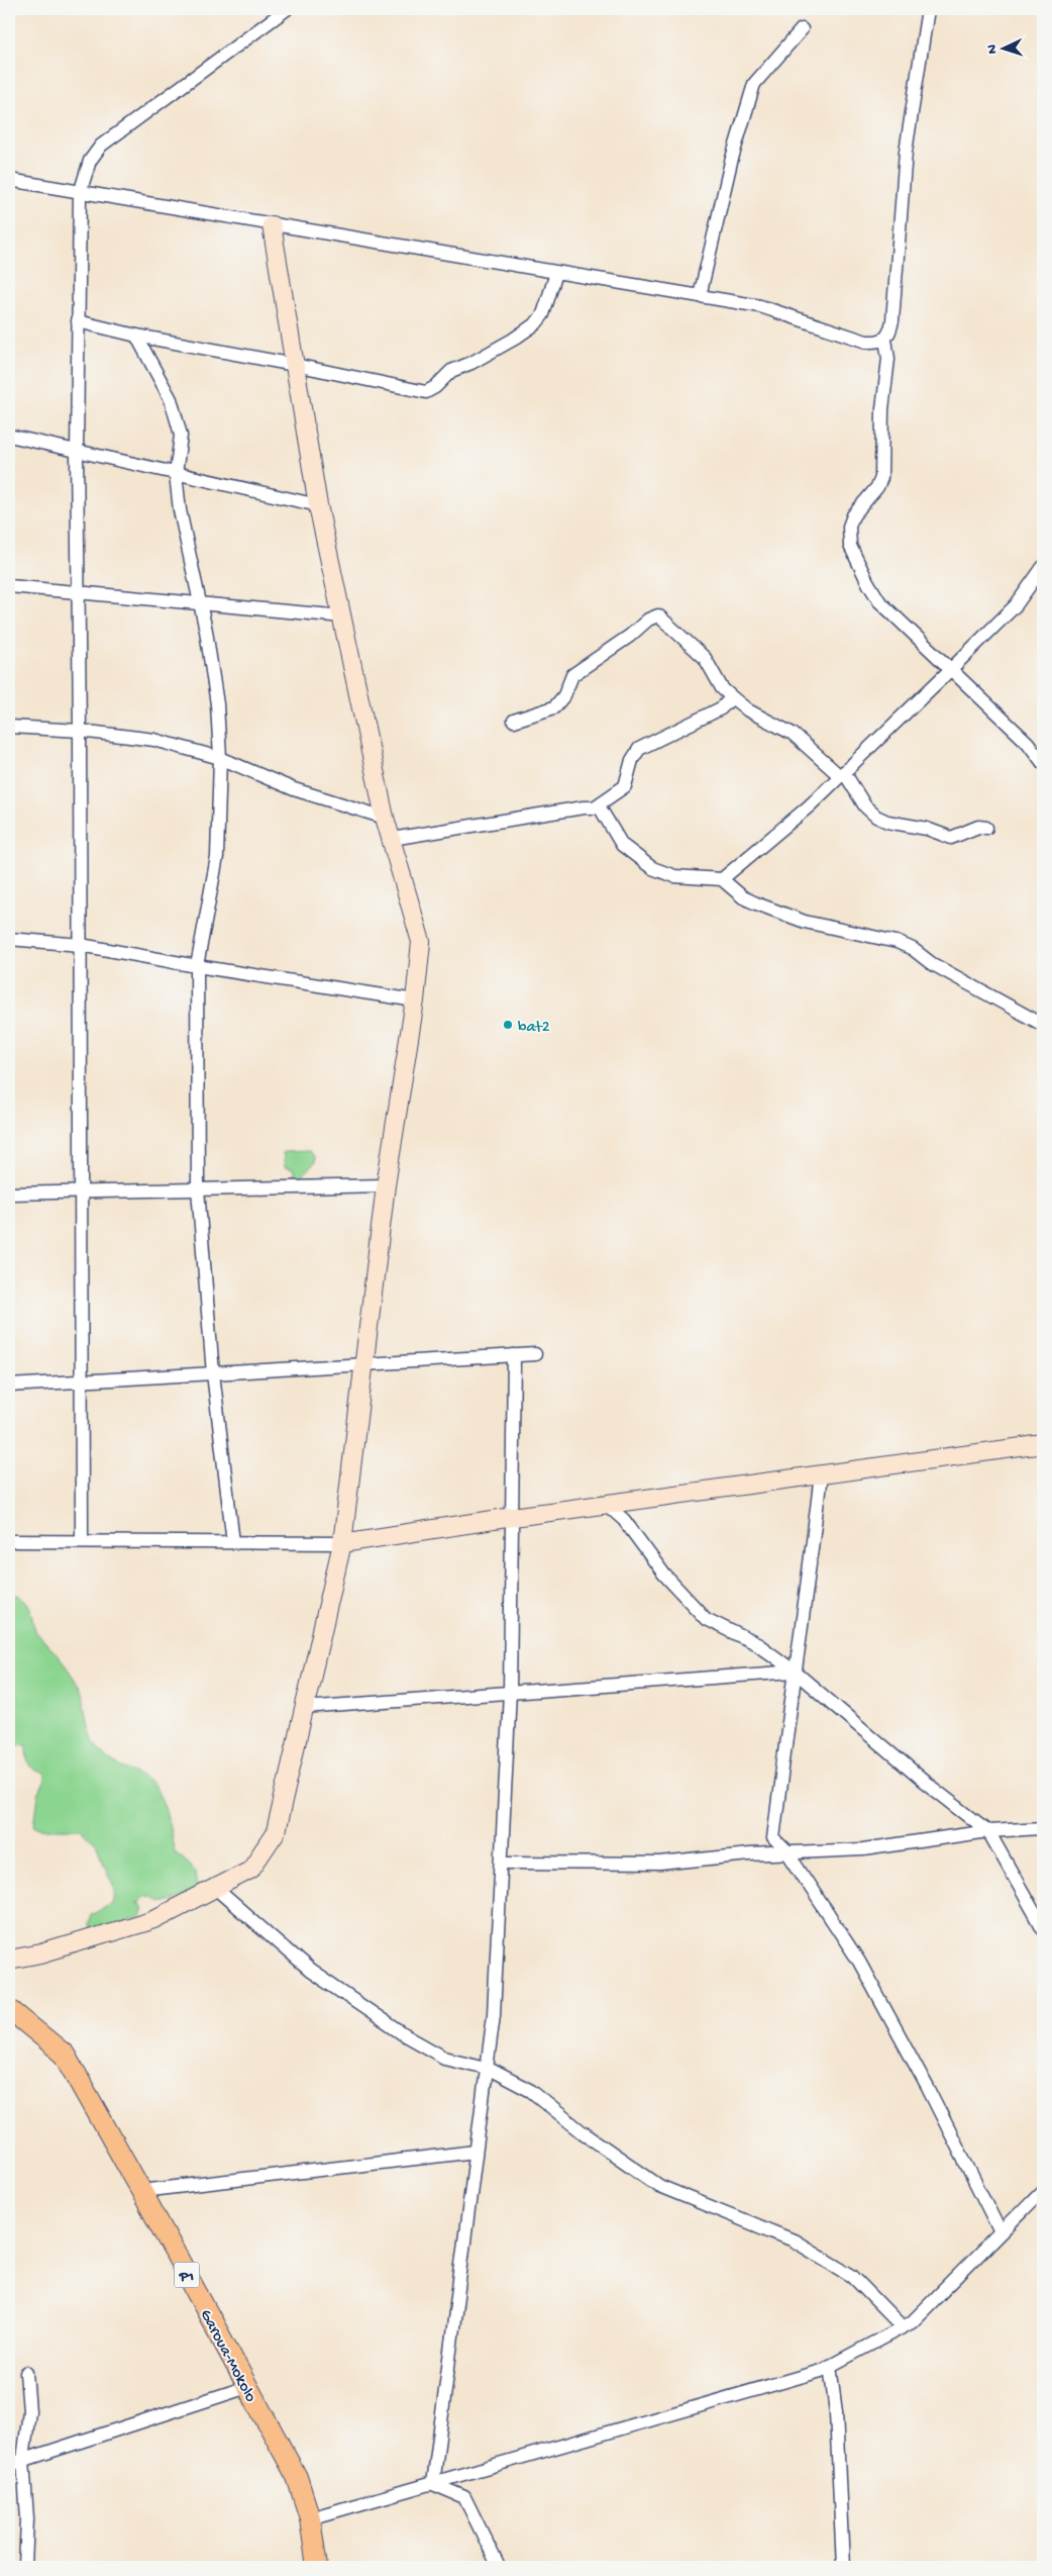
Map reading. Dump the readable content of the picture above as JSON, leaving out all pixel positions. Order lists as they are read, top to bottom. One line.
{"streets":{"main road":["P1","Garoua-Mokolo"]},"places":["bat2"],"north":"left"}
